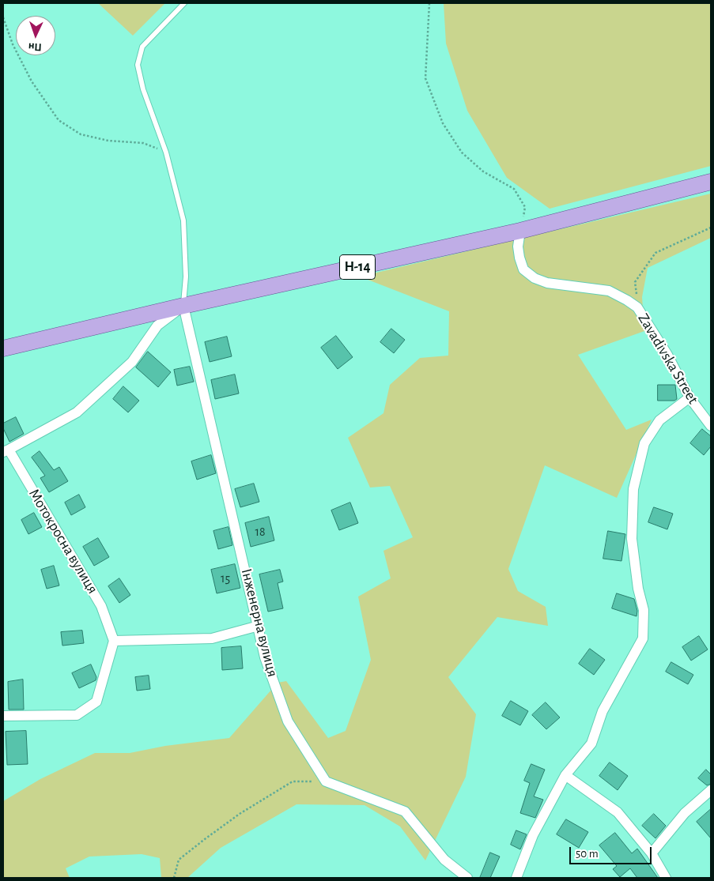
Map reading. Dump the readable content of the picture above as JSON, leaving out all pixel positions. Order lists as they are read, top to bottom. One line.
{"streets":{"main road":["Н-14"],"street":["Zavadivska Street","Мотокросна вулиця","Інженерна вулиця"]},"crossings":[["Н-14","Zavadivska Street"],["Н-14","Інженерна вулиця"]],"house_numbers":["18","15"],"scale_bar":"50 m","north":"bottom"}
